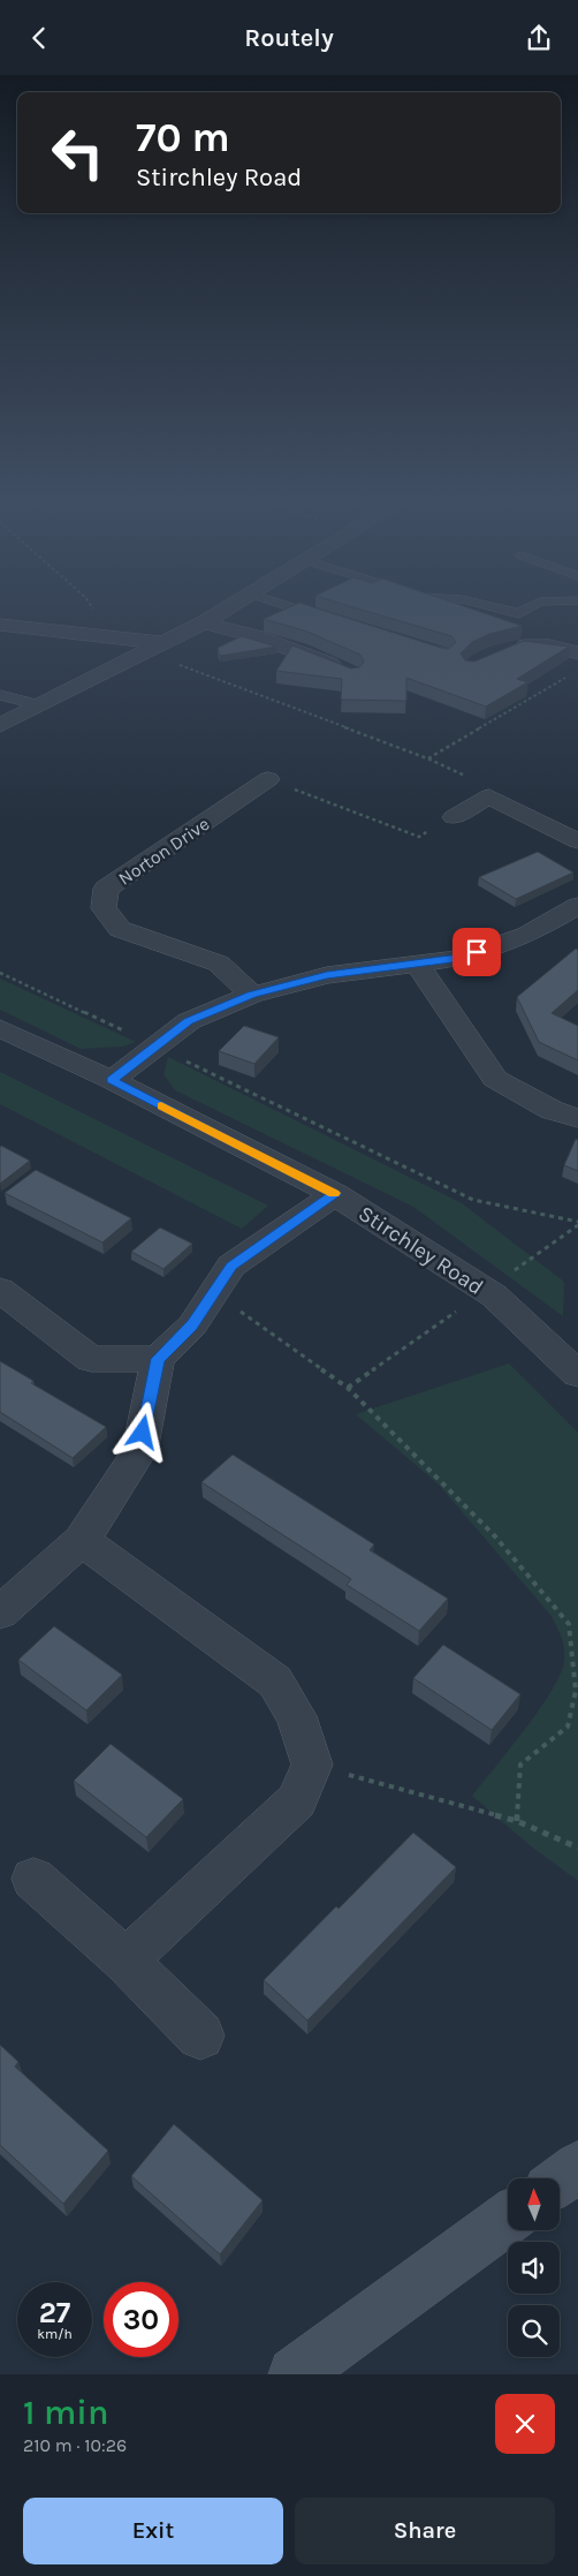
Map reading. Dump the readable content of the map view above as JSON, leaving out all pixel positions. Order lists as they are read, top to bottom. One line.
{"streets":{"street":["Norton Drive","Stirchley Road"]},"north":"top","page":{"header":"Routely","turn":["70 m","Stirchley Road"],"speed":"27 km/h","limit":"30","heading":["1 min","210 m · 10:26"],"buttons":["Exit","Share"]}}
